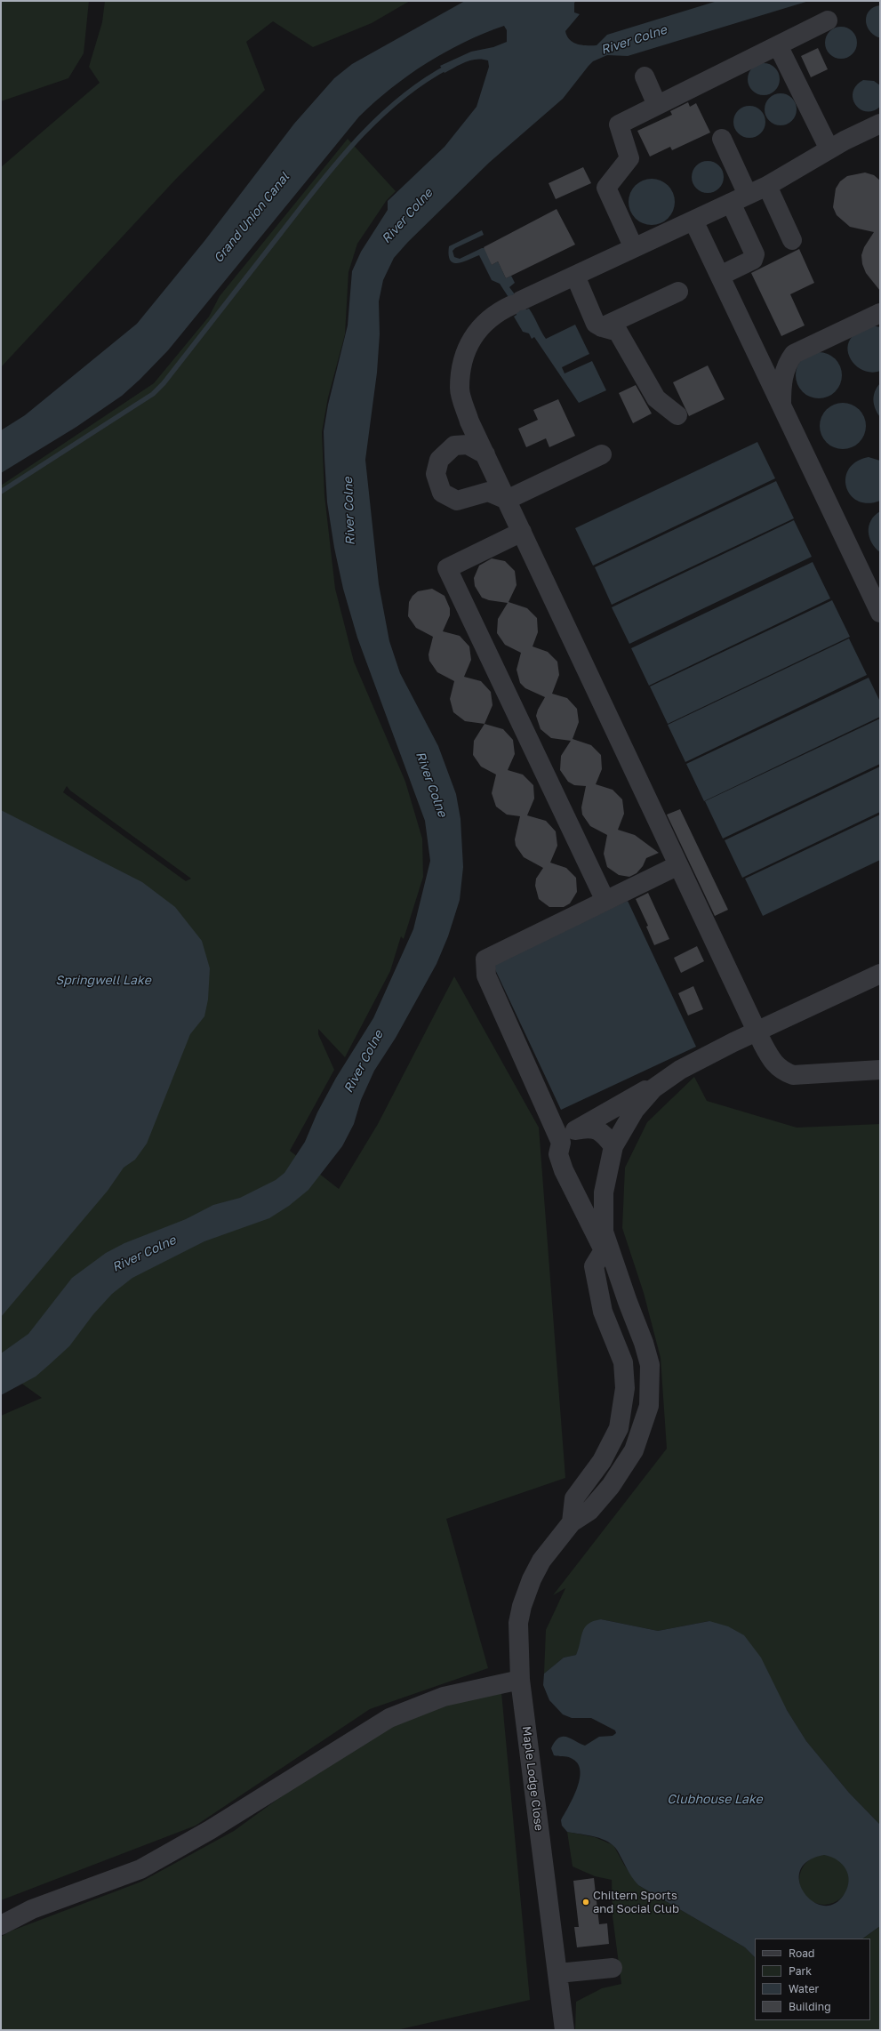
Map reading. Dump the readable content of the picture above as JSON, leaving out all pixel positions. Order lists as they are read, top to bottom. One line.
{"streets":{"street":["Maple Lodge Close"]},"water":["River Colne","Grand Union Canal","Springwell Lake","Clubhouse Lake"],"places":["Chiltern Sports and Social Club"],"legend":["Road","Park","Water","Building"]}
